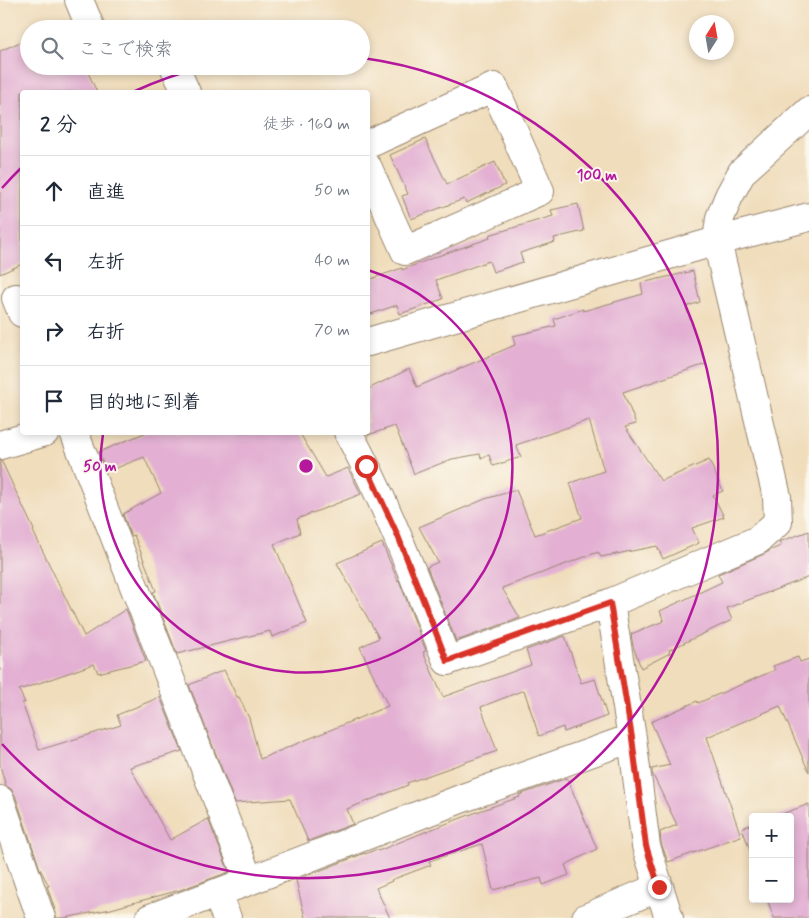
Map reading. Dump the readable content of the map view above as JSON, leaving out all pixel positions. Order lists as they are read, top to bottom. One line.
{"north":"top","page":{"search":"ここで検索","heading":["2 分","徒歩 · 160 m"],"list":[["直進","50 m"],["左折","40 m"],["右折","70 m"],"目的地に到着"],"map_buttons":["+","−"]},"rings":["100 m","50 m"]}
